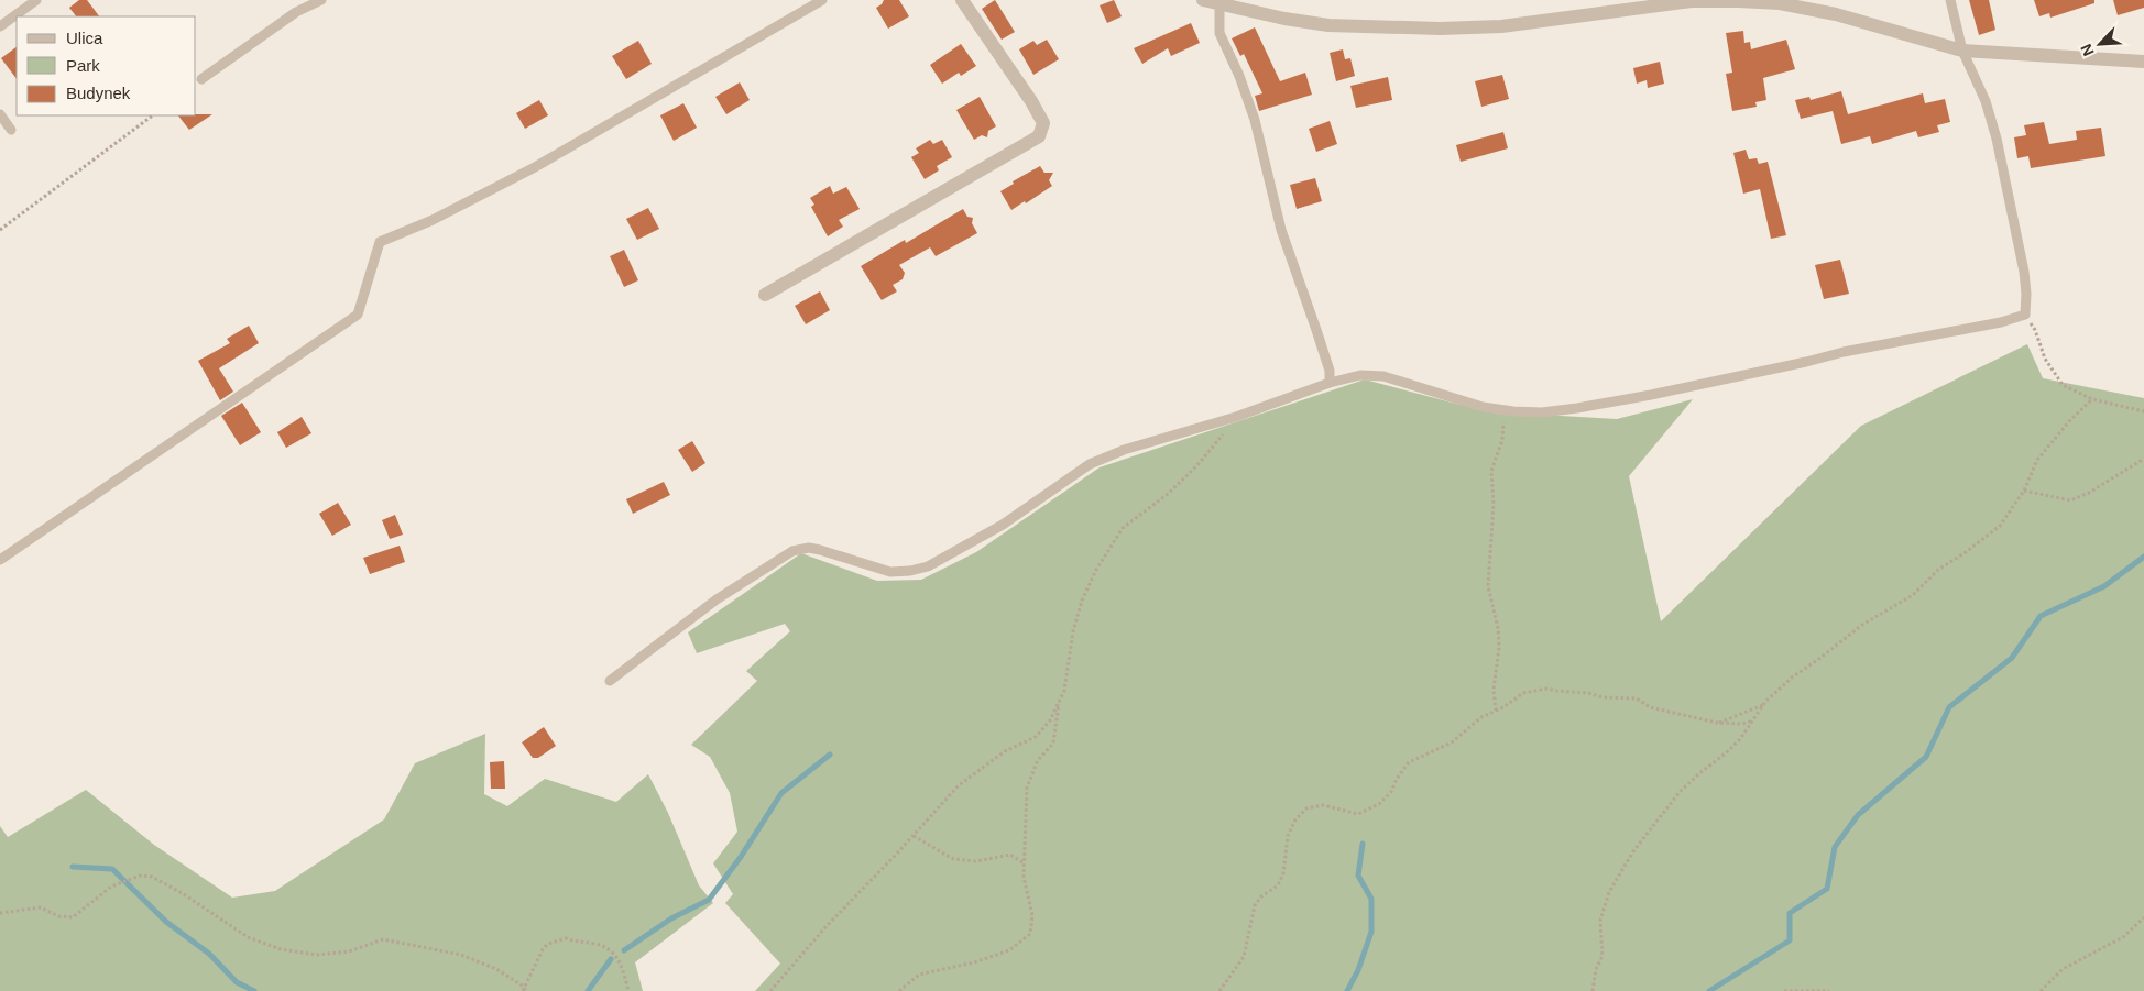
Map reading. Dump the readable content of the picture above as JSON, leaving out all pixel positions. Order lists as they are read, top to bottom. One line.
{"legend":["Ulica","Park","Budynek"],"north":"bottom left"}
